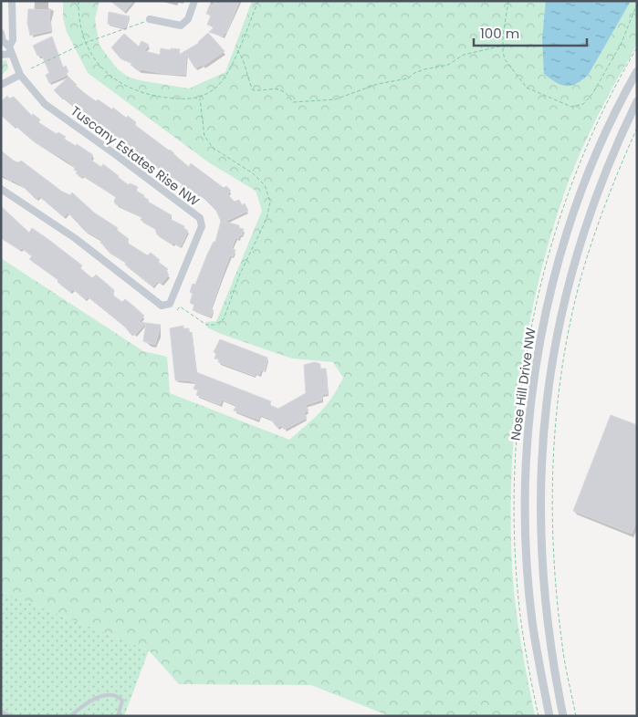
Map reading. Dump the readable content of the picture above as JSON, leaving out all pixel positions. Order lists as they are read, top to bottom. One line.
{"streets":{"street":["Tuscany Estates Rise NW","Nose Hill Drive NW"]},"scale_bar":"100 m"}
